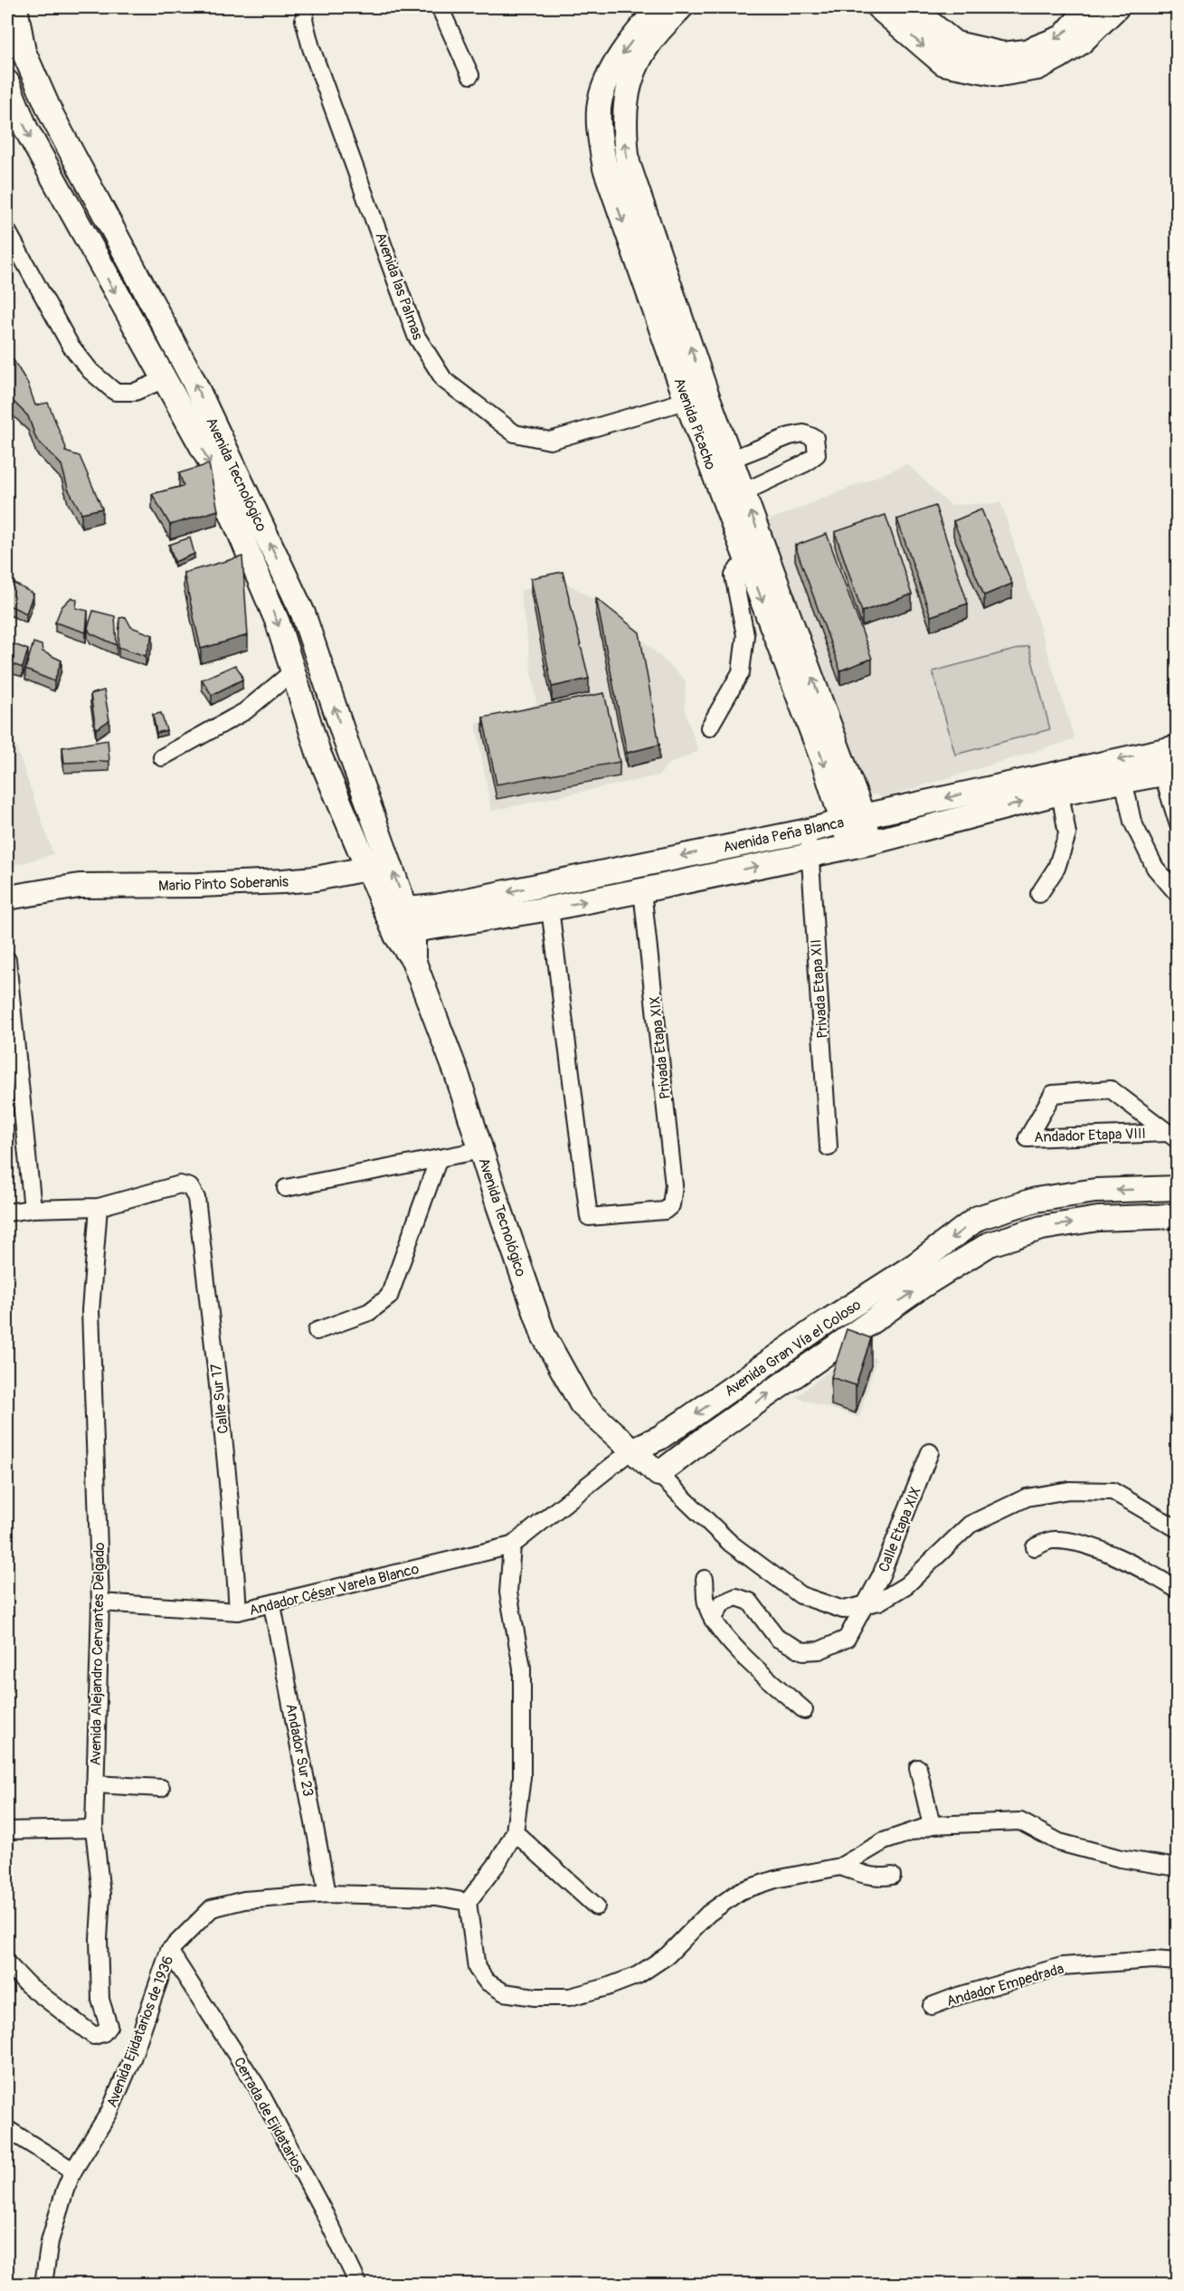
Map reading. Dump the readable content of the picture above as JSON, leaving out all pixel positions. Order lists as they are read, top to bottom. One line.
{"streets":{"main road":["Avenida Picacho","Avenida Tecnológico","Avenida Peña Blanca","Mario Pinto Soberanis","Avenida Gran Vía el Coloso"],"street":["Avenida las Palmas","Privada Etapa XII","Privada Etapa XIX","Andador Etapa VIII","Calle Sur 17","Calle Etapa XIX","Andador César Varela Blanco","Avenida Alejandro Cervantes Delgado","Andador Sur 23","Andador Empedrada","Avenida Ejidatarios de 1936","Cerrada de Ejidatarios"]},"crossings":[["Avenida las Palmas","Avenida Picacho"],["Avenida Picacho","Avenida Peña Blanca"],["Avenida Tecnológico","Avenida Peña Blanca"],["Avenida Tecnológico","Mario Pinto Soberanis"],["Avenida Tecnológico","Avenida Gran Vía el Coloso"],["Avenida Peña Blanca","Privada Etapa XII"],["Avenida Peña Blanca","Privada Etapa XIX"],["Avenida Gran Vía el Coloso","Andador César Varela Blanco"],["Calle Sur 17","Andador César Varela Blanco"],["Calle Sur 17","Avenida Alejandro Cervantes Delgado"],["Andador César Varela Blanco","Avenida Alejandro Cervantes Delgado"],["Andador César Varela Blanco","Andador Sur 23"],["Andador Sur 23","Avenida Ejidatarios de 1936"],["Avenida Ejidatarios de 1936","Cerrada de Ejidatarios"]]}
